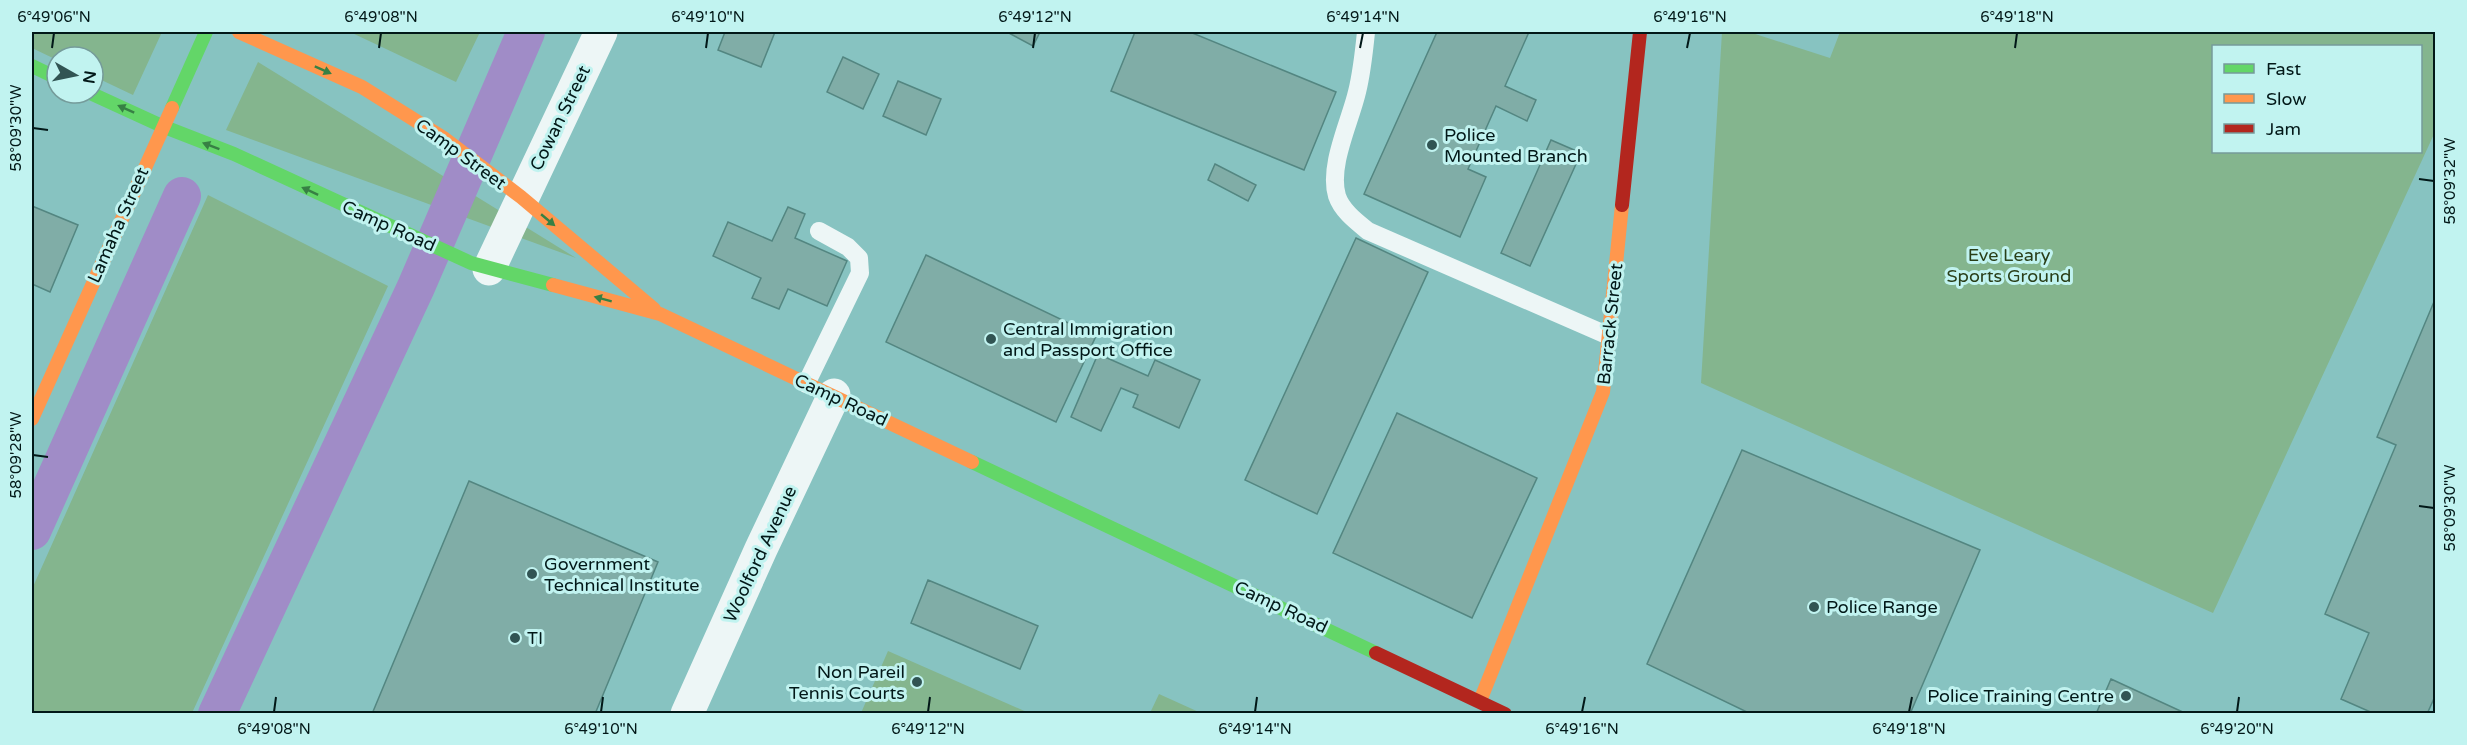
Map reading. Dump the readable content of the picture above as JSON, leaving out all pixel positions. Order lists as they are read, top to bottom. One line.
{"streets":{"main road":["Camp Street","Lamaha Street","Camp Road","Barrack Street"],"street":["Cowan Street","Woolford Avenue"]},"crossings":[["Cowan Street","Camp Street"],["Cowan Street","Camp Road"],["Camp Street","Camp Road"],["Lamaha Street","Camp Road"],["Camp Road","Barrack Street"],["Camp Road","Woolford Avenue"]],"one_way":["Camp Street","Camp Road"],"parks":["Eve Leary Sports Ground"],"places":["Police Mounted Branch","Central Immigration and Passport Office","Government Technical Institute","Police Range","TI","Non Pareil Tennis Courts","Police Training Centre"],"legend":["Fast","Slow","Jam"],"north":"right","coordinates":["6°49'06\"N","6°49'08\"N","6°49'10\"N","6°49'12\"N","6°49'14\"N","6°49'16\"N","6°49'18\"N","58°09'30\"W","58°09'32\"W","58°09'28\"W","6°49'20\"N"]}
